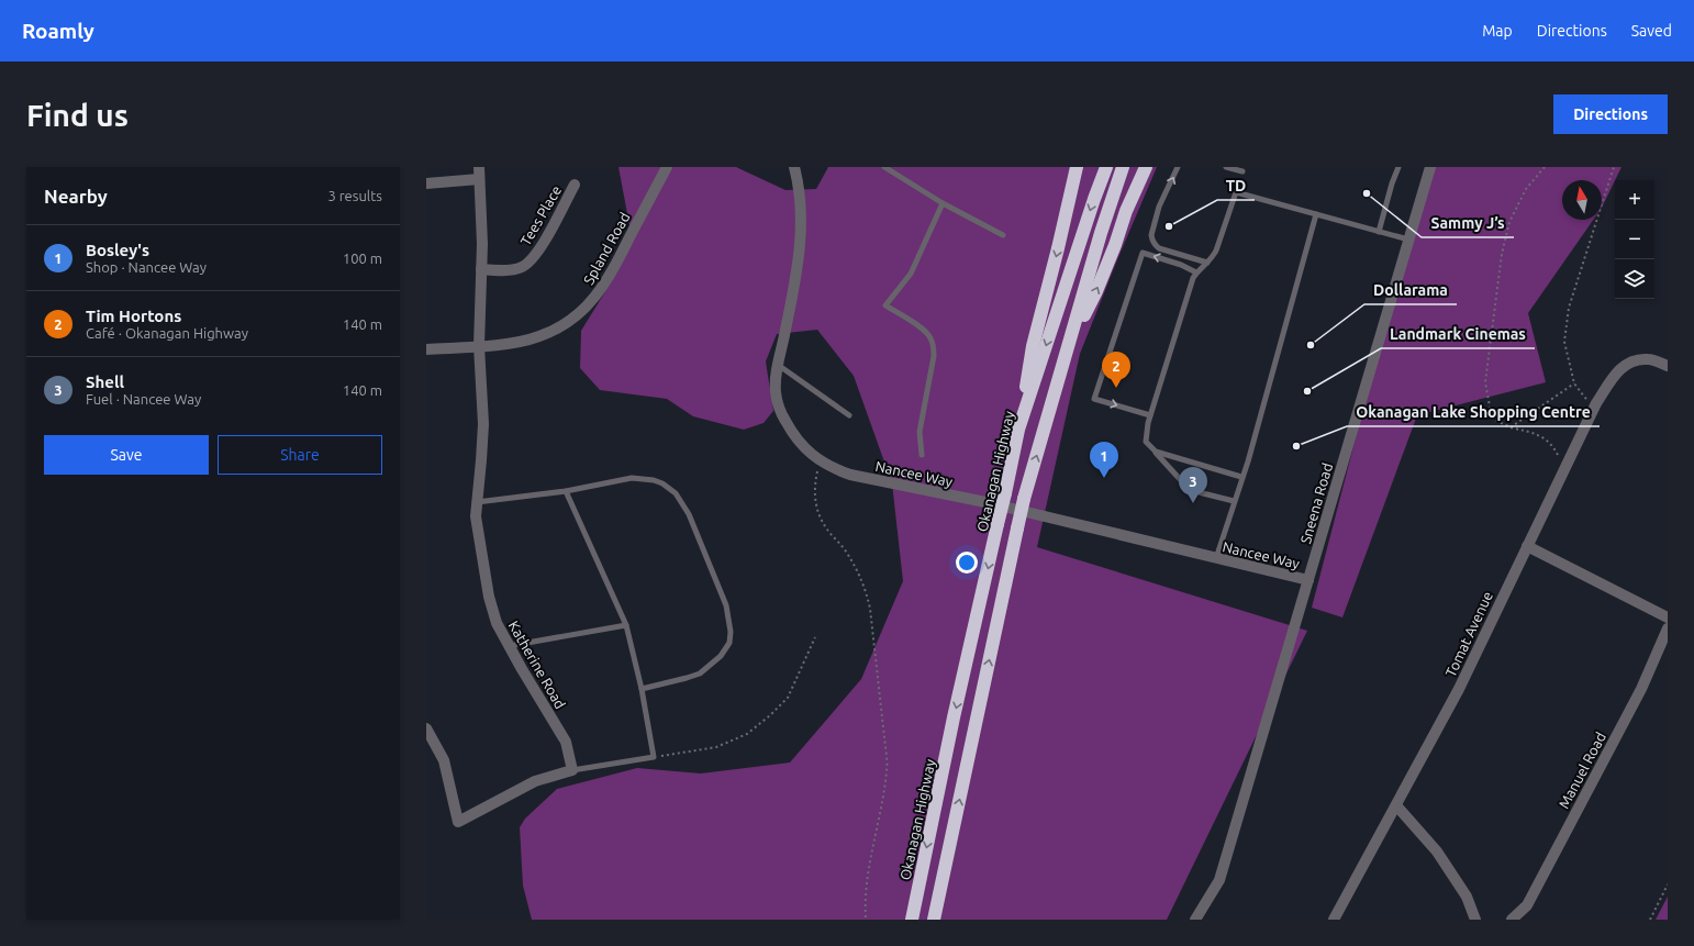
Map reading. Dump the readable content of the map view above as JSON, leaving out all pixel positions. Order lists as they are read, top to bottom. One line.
{"streets":{"highway":["Okanagan Highway"],"street":["Tees Place","Spland Road","Nancee Way","Sneena Road","Tomat Avenue","Katherine Road","Manuel Road"]},"crossings":[["Tees Place","Katherine Road"],["Spland Road","Katherine Road"],["Nancee Way","Sneena Road"]],"places":["Sammy J’s","TD","Dollarama","Landmark Cinemas","Okanagan Lake Shopping Centre"],"north":"top","page":{"header":"Roamly","nav":["Map","Directions","Saved"],"buttons":["Directions",["Save","Share"]],"title":"Find us","heading":["Nearby","3 results"],"map_buttons":["+","−"],"list":[{"mark":"1","name":"Bosley's","note":"Shop · Nancee Way","value":"100 m"},{"mark":"2","name":"Tim Hortons","note":"Café · Okanagan Highway","value":"140 m"},{"mark":"3","name":"Shell","note":"Fuel · Nancee Way","value":"140 m"}],"pins":["2","1","3"]}}
